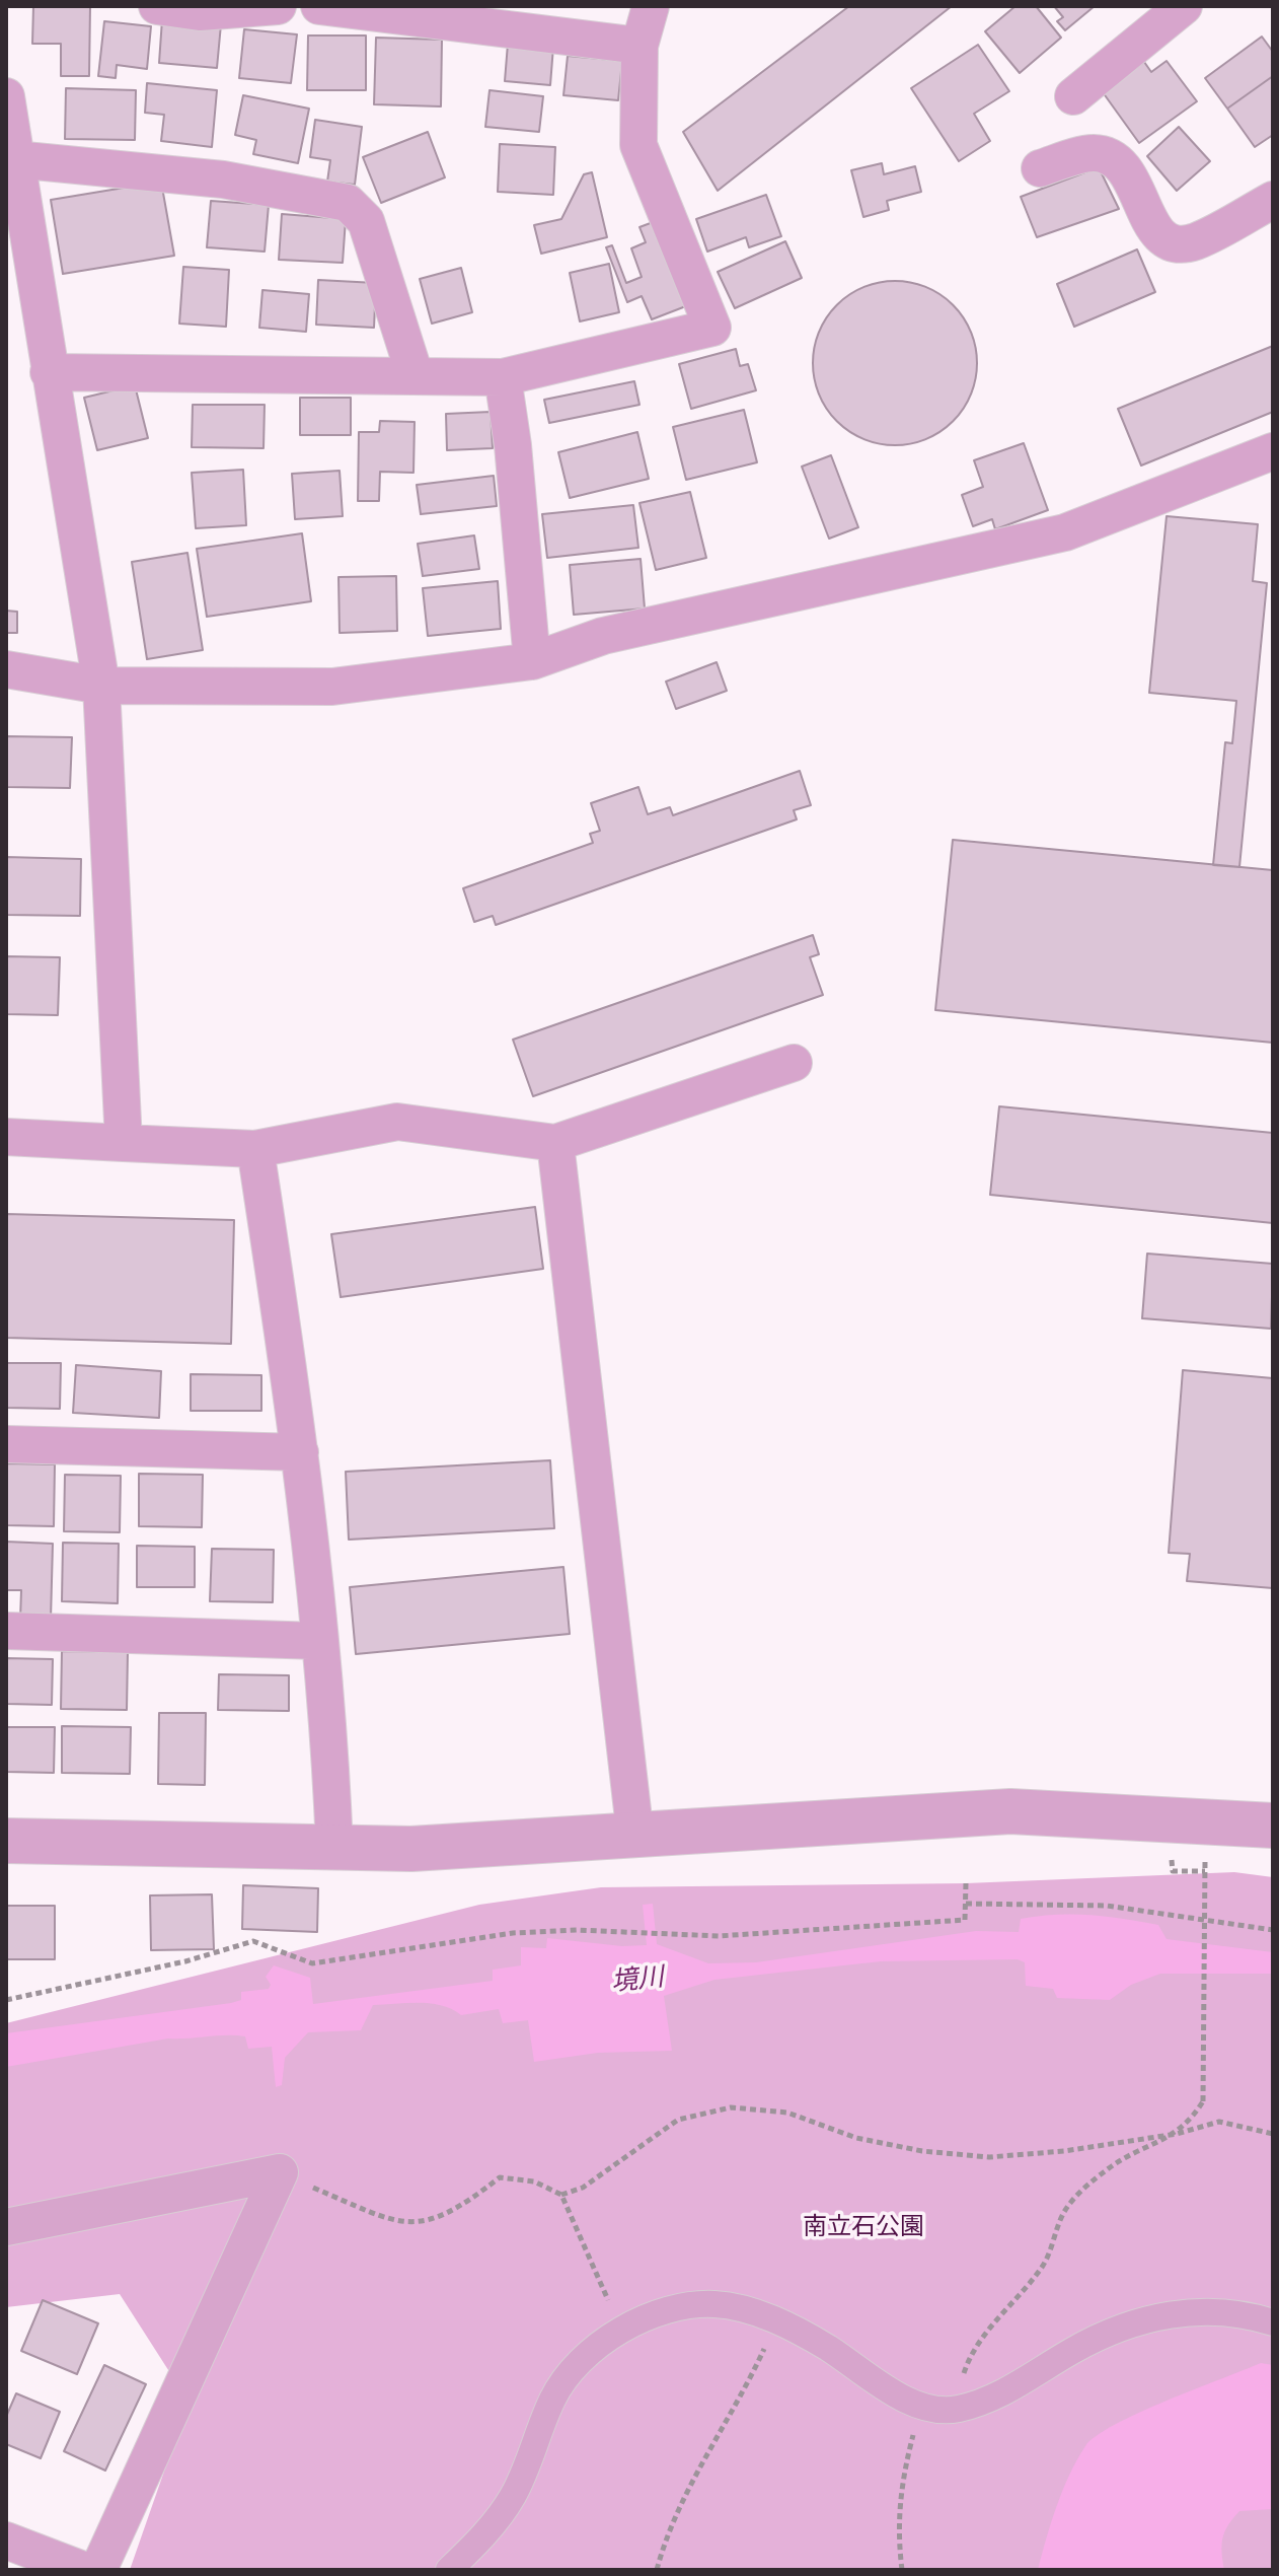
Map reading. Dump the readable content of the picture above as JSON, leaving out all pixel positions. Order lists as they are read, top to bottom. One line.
{"water":["境川"],"parks":["南立石公園"]}
